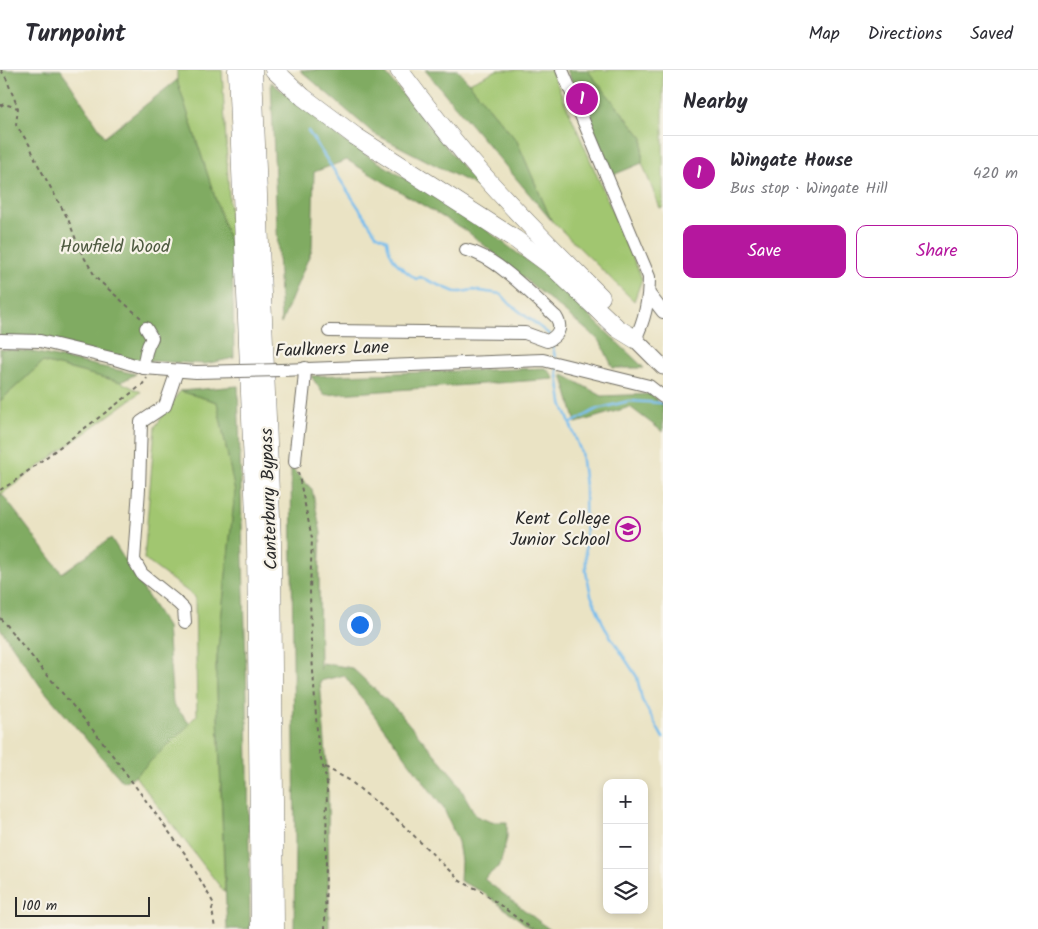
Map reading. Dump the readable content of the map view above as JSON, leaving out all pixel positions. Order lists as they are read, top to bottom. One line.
{"streets":{"highway":["Canterbury Bypass"],"street":["Faulkners Lane"]},"parks":["Howfield Wood"],"places":{"school or university":["Kent College Junior School"]},"scale_bar":"100 m","page":{"header":"Turnpoint","nav":["Map","Directions","Saved"],"heading":"Nearby","pins":"1","list":[{"mark":"1","name":"Wingate House","note":"Bus stop · Wingate Hill","value":"420 m"}],"buttons":["Save","Share"],"map_buttons":["+","−"],"scale":"100 m"}}
